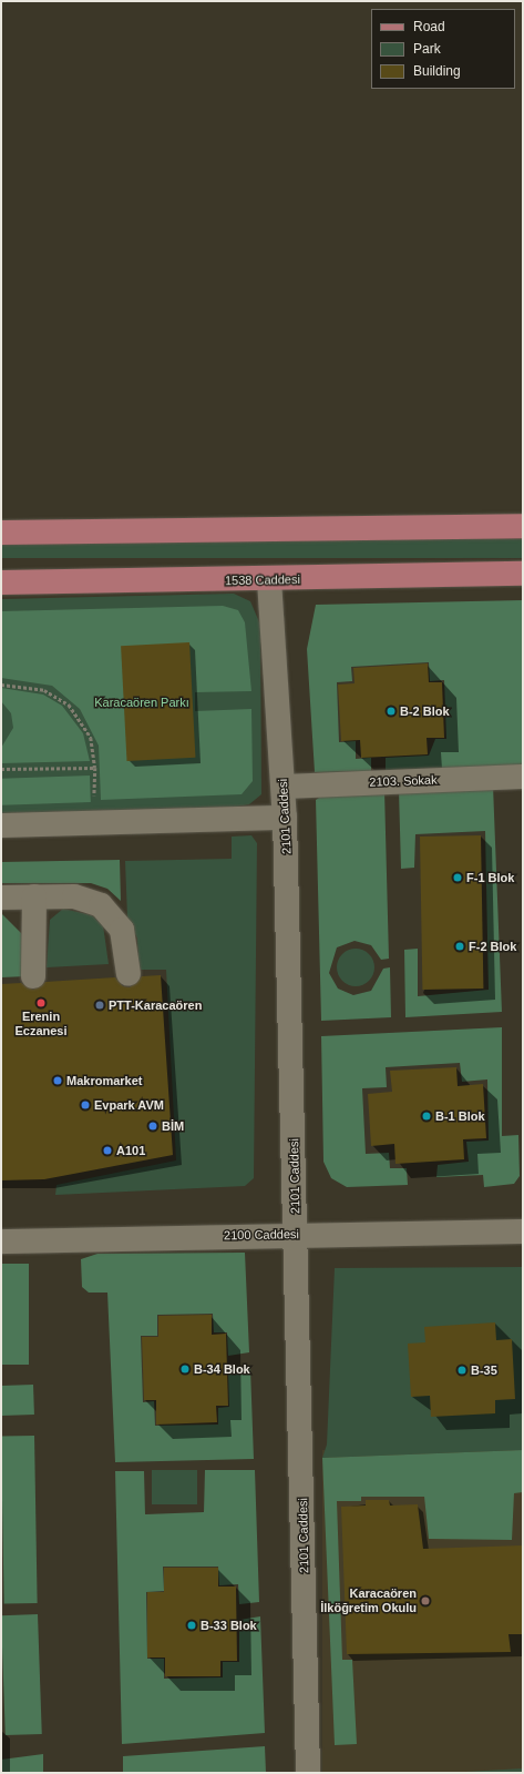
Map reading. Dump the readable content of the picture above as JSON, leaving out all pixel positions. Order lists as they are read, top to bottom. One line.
{"streets":{"main road":["1538 Caddesi"],"street":["2103. Sokak","2101 Caddesi","2100 Caddesi"]},"crossings":[["1538 Caddesi","2101 Caddesi"],["2103. Sokak","2101 Caddesi"],["2101 Caddesi","2100 Caddesi"]],"parks":["Karacaören Parkı"],"places":["B-2 Blok","F-1 Blok","F-2 Blok","Erenin Eczanesi","PTT-Karacaören","Makromarket","Evpark AVM","B-1 Blok","BİM","A101","B-34 Blok","B-35","Karacaören İlköğretim Okulu","B-33 Blok"],"legend":["Road","Park","Building"]}
